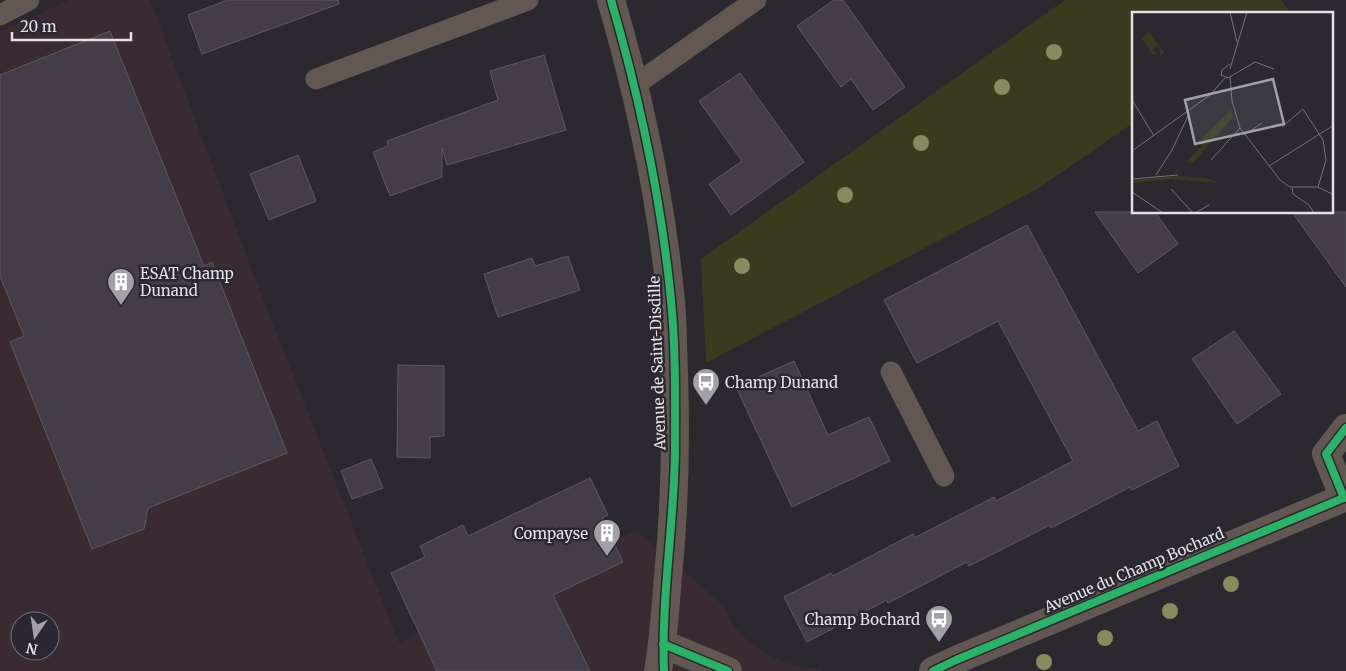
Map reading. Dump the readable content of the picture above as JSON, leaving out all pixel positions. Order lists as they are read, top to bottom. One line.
{"streets":{"street":["Avenue de Saint-Disdille","Avenue du Champ Bochard"]},"places":{"building":["ESAT Champ Dunand","Compayse"],"bus stop":["Champ Dunand","Champ Bochard"]},"scale_bar":"20 m","north":"bottom"}
